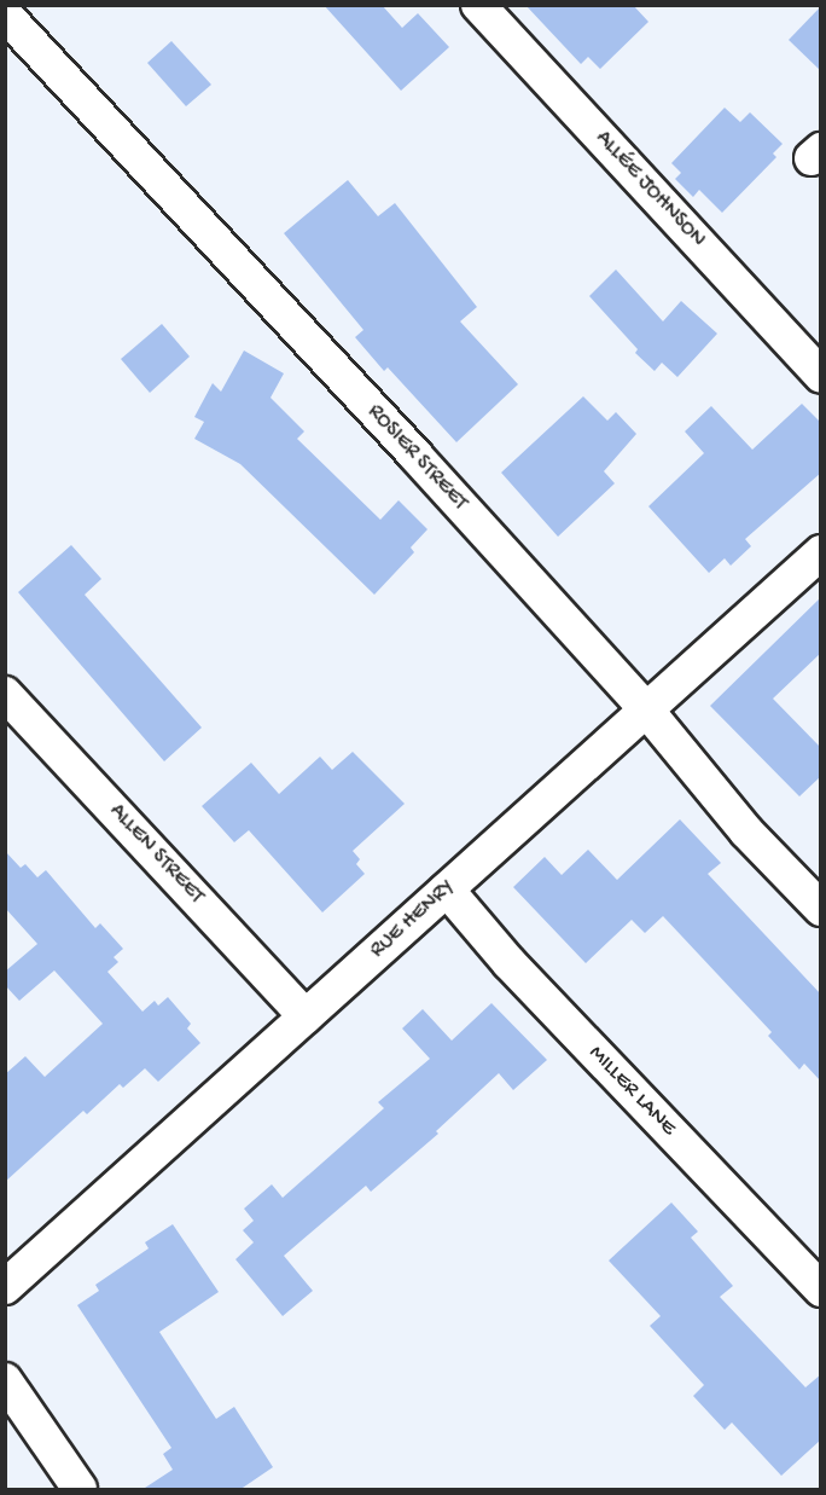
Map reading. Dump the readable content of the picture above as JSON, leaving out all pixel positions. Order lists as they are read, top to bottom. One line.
{"streets":{"street":["ALLÉE JOHNSON","ROSIER STREET","ALLEN STREET","RUE HENRY","MILLER LANE"]},"crossings":[["ROSIER STREET","RUE HENRY"],["ALLEN STREET","RUE HENRY"],["RUE HENRY","MILLER LANE"]]}
